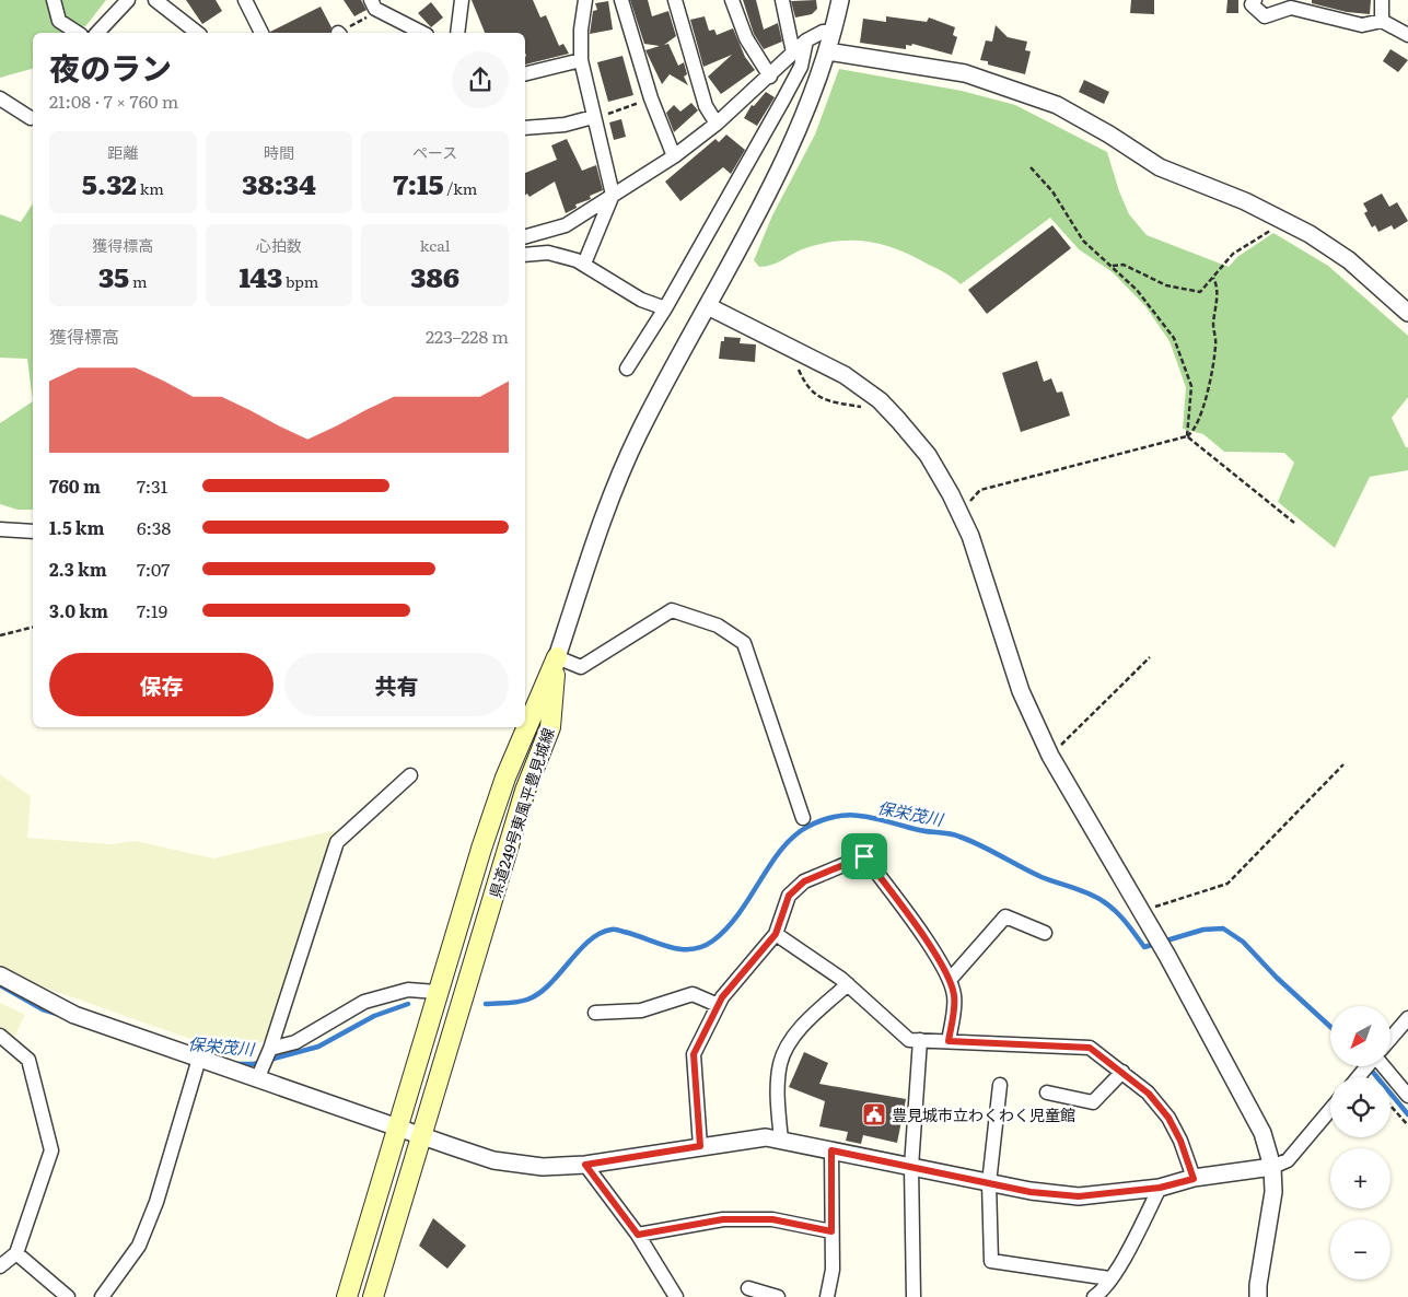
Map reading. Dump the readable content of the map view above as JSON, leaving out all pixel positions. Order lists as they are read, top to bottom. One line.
{"streets":{"main road":["県道249号東風平豊見城線"]},"water":["保栄茂川"],"places":{"public building":["豊見城市立わくわく児童館"]},"north":"bottom left","page":{"heading":["夜のラン","21:08 · 7 × 760 m"],"stats":[["距離","5.32 km"],["時間","38:34"],["ペース","7:15 /km"],["獲得標高","35 m"],["心拍数","143 bpm"],["kcal","386"]],"chart":["獲得標高","223–228 m"],"list":[{"name":"760 m","note":"7:31"},{"name":"1.5 km","note":"6:38"},{"name":"2.3 km","note":"7:07"},{"name":"3.0 km","note":"7:19"}],"buttons":["保存","共有"],"map_buttons":["+","−"]}}
